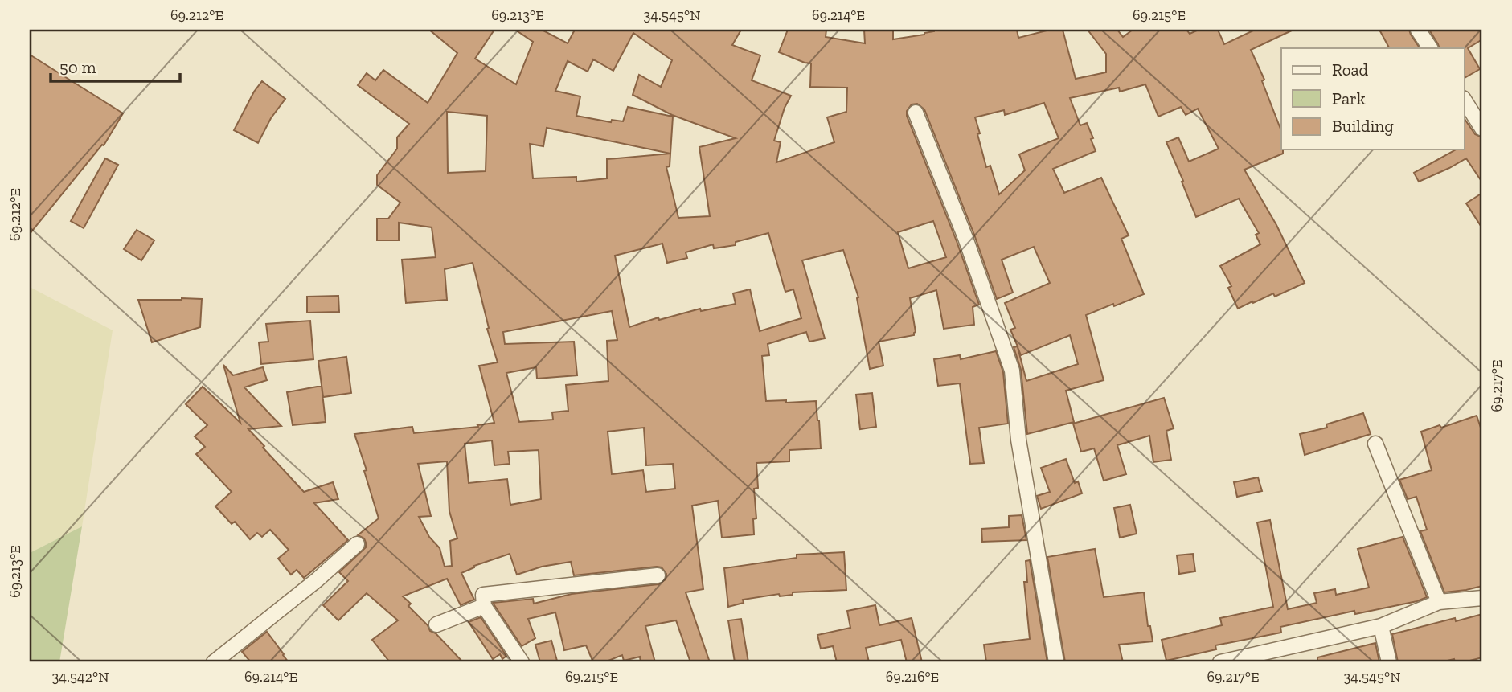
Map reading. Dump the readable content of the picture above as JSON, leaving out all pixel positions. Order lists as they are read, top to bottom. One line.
{"legend":["Road","Park","Building"],"scale_bar":"50 m","coordinates":["69.212°E","69.213°E","34.545°N","69.214°E","69.215°E","69.217°E","34.542°N","69.216°E"]}
